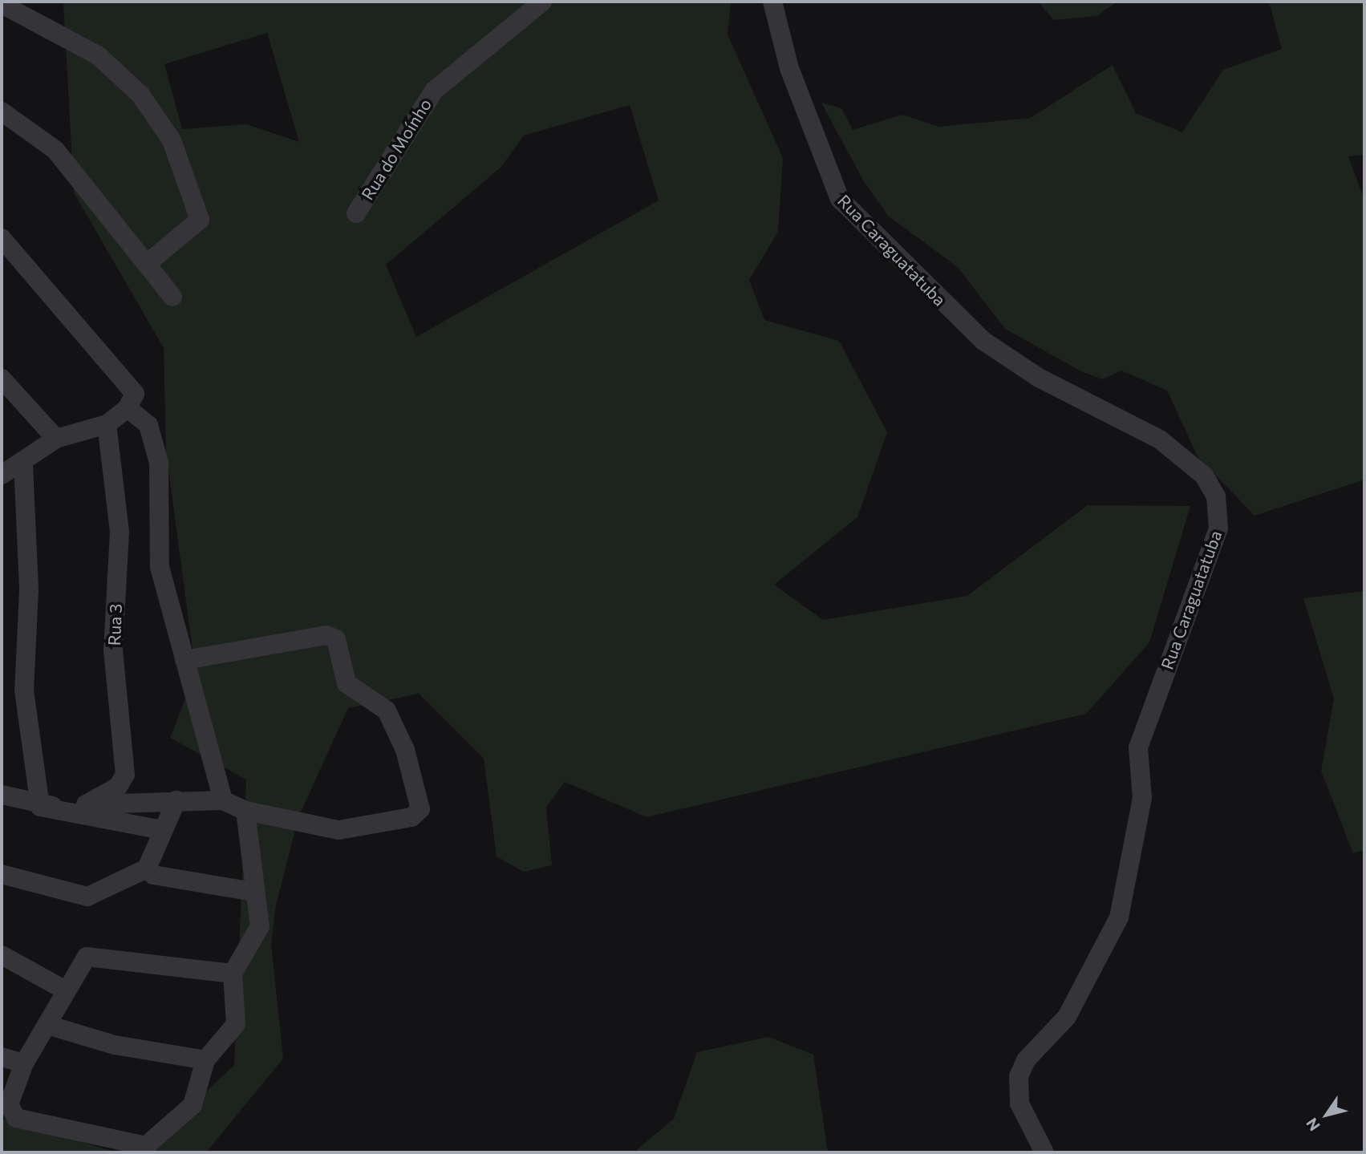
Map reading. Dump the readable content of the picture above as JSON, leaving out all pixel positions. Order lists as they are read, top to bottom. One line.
{"streets":{"street":["Rua do Moínho","Rua Caraguatatuba","Rua 3"]},"north":"bottom left"}
